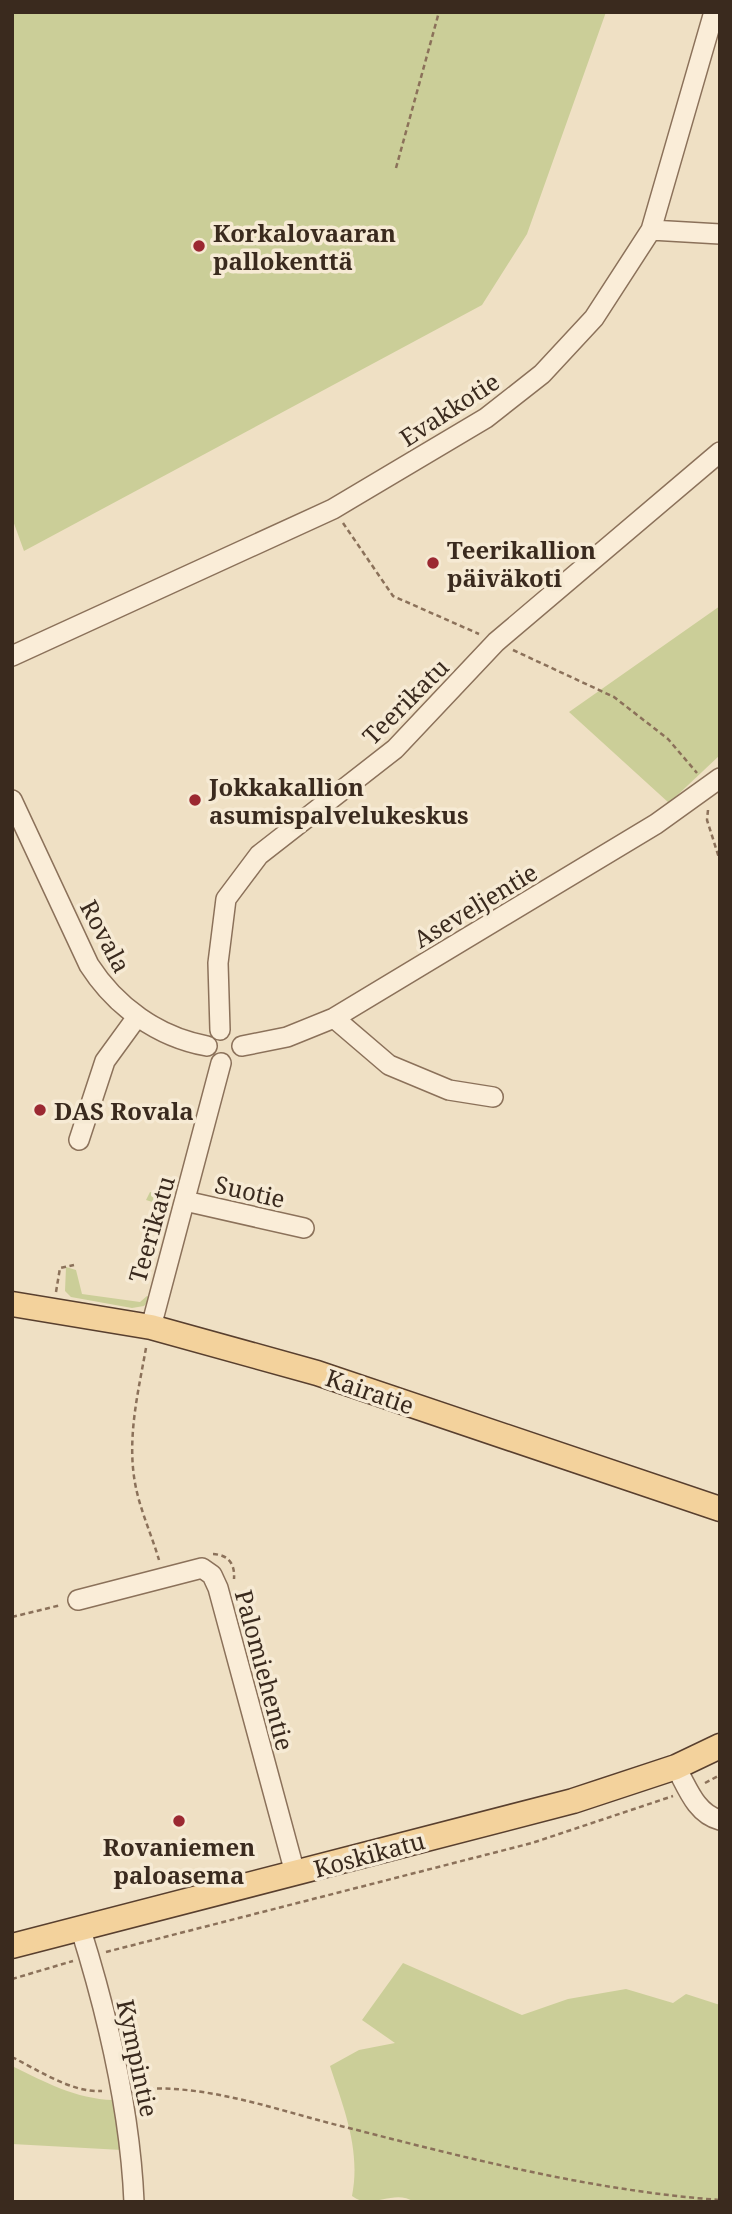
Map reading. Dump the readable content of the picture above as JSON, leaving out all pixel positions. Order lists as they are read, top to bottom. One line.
{"streets":{"main road":["Kairatie","Koskikatu"],"street":["Evakkotie","Teerikatu","Aseveljentie","Rovala","Suotie","Palomiehentie","Kympintie"]},"crossings":[["Teerikatu","Aseveljentie"],["Teerikatu","Rovala"],["Teerikatu","Suotie"],["Teerikatu","Kairatie"],["Aseveljentie","Rovala"],["Palomiehentie","Koskikatu"],["Koskikatu","Kympintie"]],"places":["Korkalovaaran pallokenttä","Teerikallion päiväkoti","Jokkakallion asumispalvelukeskus","DAS Rovala","Rovaniemen paloasema"]}
